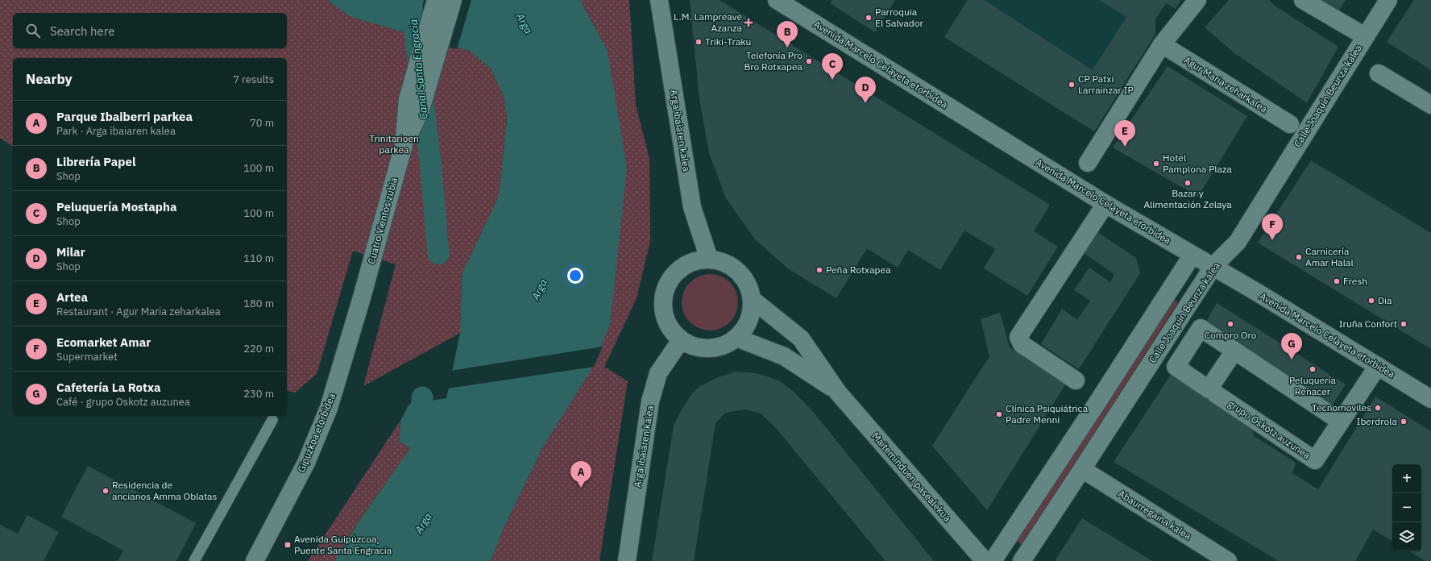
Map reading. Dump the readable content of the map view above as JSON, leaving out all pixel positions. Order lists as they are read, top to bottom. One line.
{"streets":{"street":["Avenida Marcelo Celayeta etorbidea","Agur Maria zeharkalea","Calle Joaquín Beunza kalea","Arga ibaiaren kalea","Cuatro Vientos zubia","grupo Oskotz auzunea","Gipuzkoa etorbidea","Maiteminduen pasealekua","Abaurregaina kalea"]},"crossings":[["Avenida Marcelo Celayeta etorbidea","Calle Joaquín Beunza kalea"],["Avenida Marcelo Celayeta etorbidea","grupo Oskotz auzunea"],["Calle Joaquín Beunza kalea","Abaurregaina kalea"],["Arga ibaiaren kalea","Maiteminduen pasealekua"],["Cuatro Vientos zubia","Gipuzkoa etorbidea"]],"water":["Arga","Canal Santa Engracia"],"parks":["Trinitarioen parkea"],"places":{"other":["Parroquia El Salvador","Triki-Traku","Telefonía Pro Bro Rotxapea","CP Patxi Larrainzar IP","Hotel Pamplona Plaza","Bazar y Alimentación Zelaya","Carnicería Amar Halal","Peña Rotxapea","Fresh","Dia","Compro Oro","Iruña Confort","Peluquería Renacer","Tecnomoviles","Clínica Psiquiátrica Padre Menni","Iberdrola","Residencia de ancianos Amma Oblatas"],"health":["L.M. Lampreave Azanza"],"transit":["Avenida Guipúzcoa, Puente Santa Engracia"]},"page":{"search":"Search here","pins":["B","C","D","E","F","G","A"],"heading":["Nearby","7 results"],"list":[{"mark":"A","name":"Parque Ibaiberri parkea","note":"Park · Arga ibaiaren kalea","value":"70 m"},{"mark":"B","name":"Librería Papel","note":"Shop","value":"100 m"},{"mark":"C","name":"Peluquería Mostapha","note":"Shop","value":"100 m"},{"mark":"D","name":"Milar","note":"Shop","value":"110 m"},{"mark":"E","name":"Artea","note":"Restaurant · Agur Maria zeharkalea","value":"180 m"},{"mark":"F","name":"Ecomarket Amar","note":"Supermarket","value":"220 m"},{"mark":"G","name":"Cafetería La Rotxa","note":"Café · grupo Oskotz auzunea","value":"230 m"}],"map_buttons":["+","−"]}}
